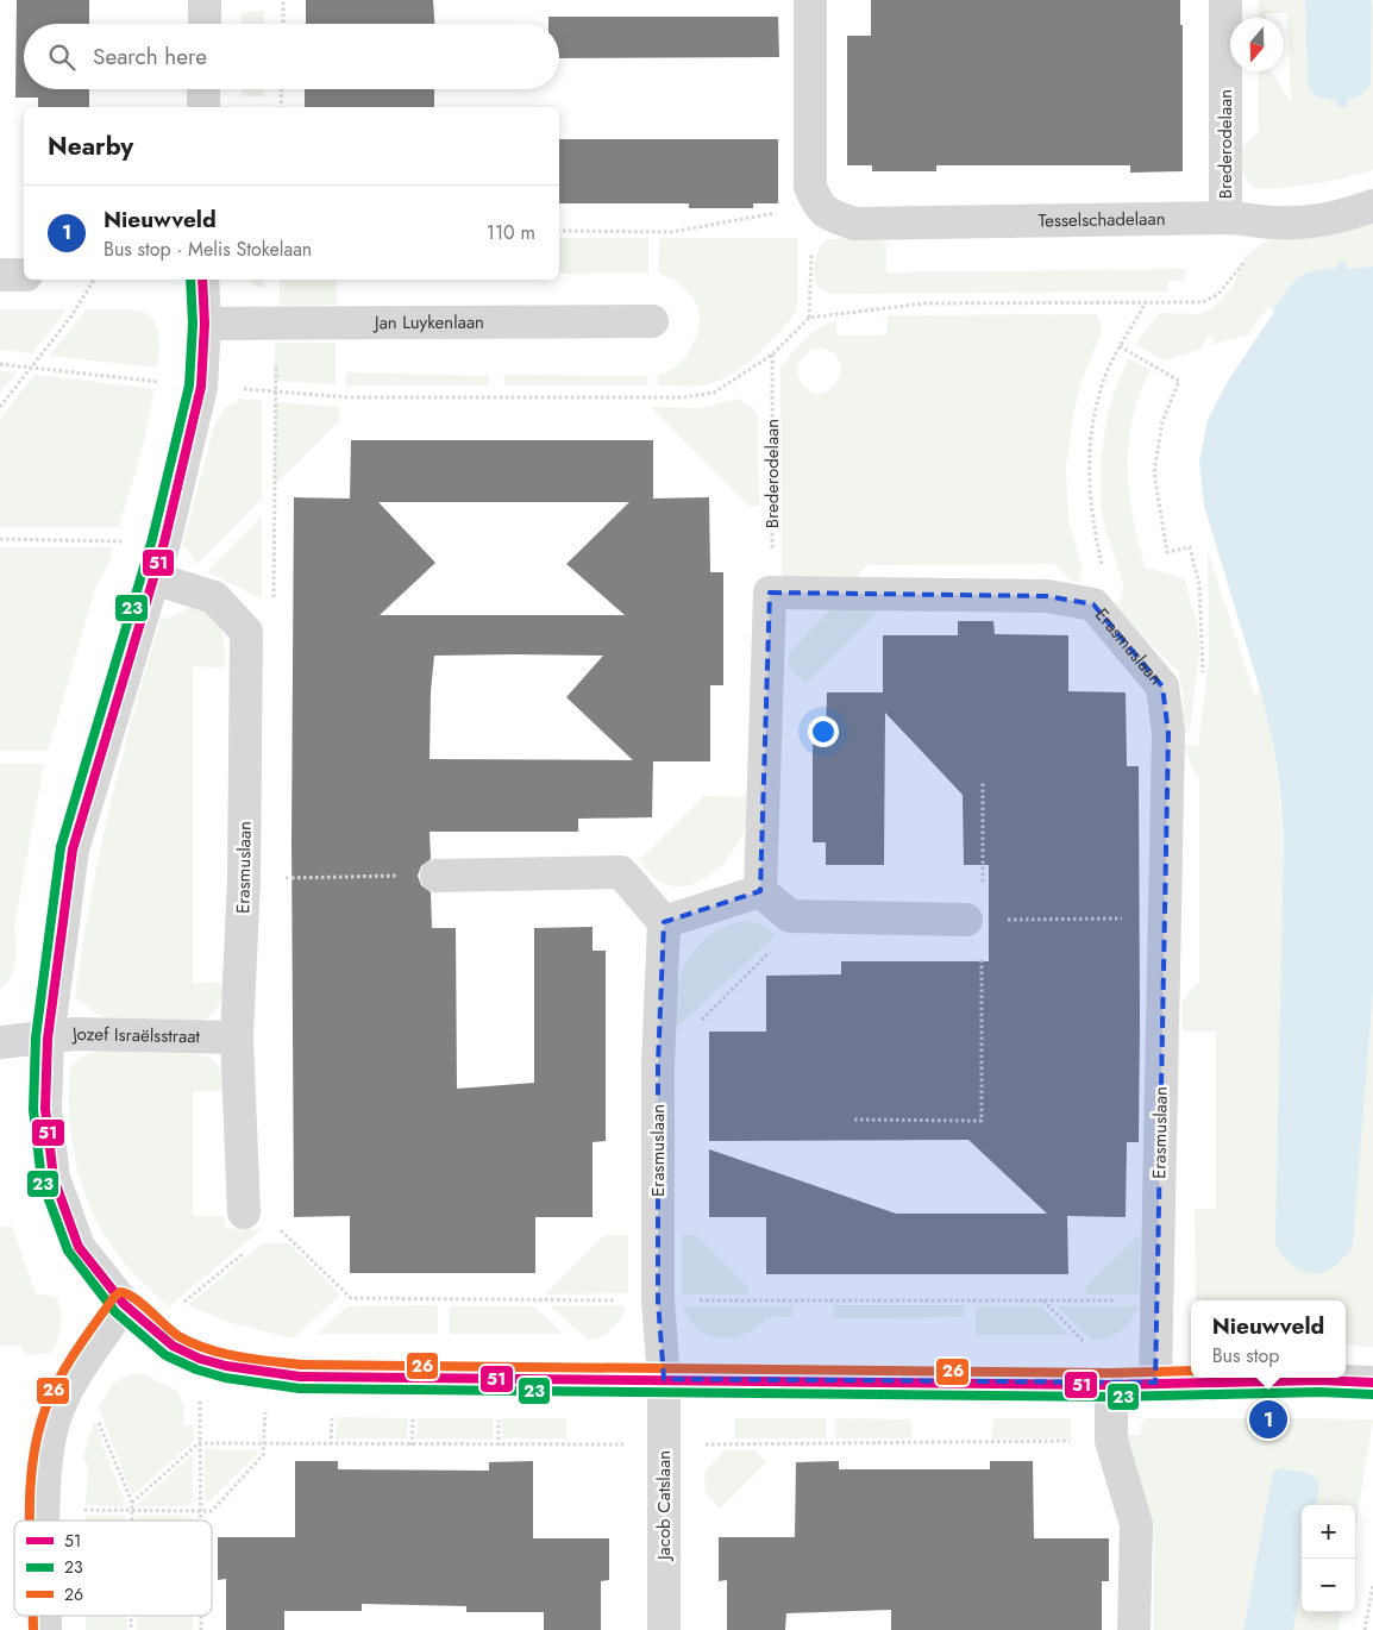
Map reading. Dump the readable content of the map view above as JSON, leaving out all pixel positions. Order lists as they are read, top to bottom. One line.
{"streets":{"street":["Brederodelaan","Tesselschadelaan","Jan Luykenlaan","Erasmuslaan","Jozef Israëlsstraat","Jacob Catslaan"]},"crossings":[["Brederodelaan","Tesselschadelaan"],["Brederodelaan","Erasmuslaan"],["Erasmuslaan","Jozef Israëlsstraat"],["Erasmuslaan","Jacob Catslaan"]],"lines":["transit line 51","transit line 23","transit line 26"],"legend":["51","23","26"],"north":"bottom","page":{"search":"Search here","heading":"Nearby","list":[{"mark":"1","name":"Nieuwveld","note":"Bus stop · Melis Stokelaan","value":"110 m"}],"popup":["Nieuwveld","Bus stop"],"pins":"1","map_buttons":["+","−"]}}
